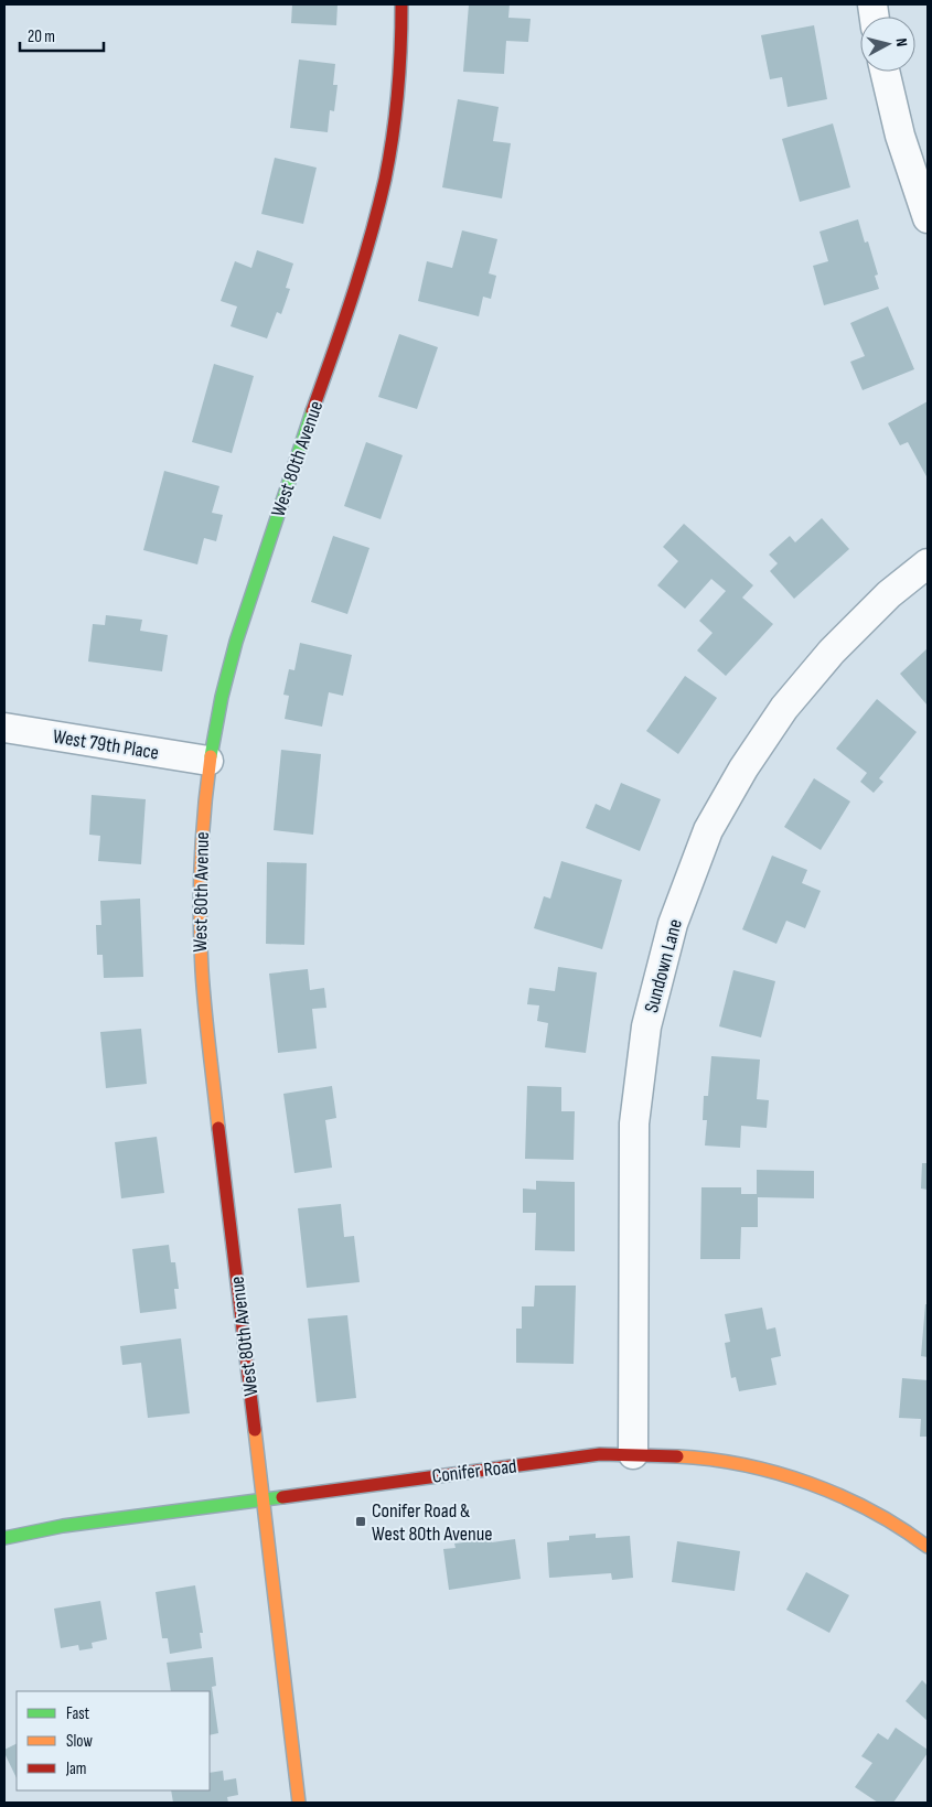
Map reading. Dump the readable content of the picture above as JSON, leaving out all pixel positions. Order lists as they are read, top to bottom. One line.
{"streets":{"street":["West 80th Avenue","West 79th Place","Sundown Lane","Conifer Road"]},"crossings":[["West 80th Avenue","West 79th Place"],["West 80th Avenue","Conifer Road"],["Sundown Lane","Conifer Road"]],"places":{"transit":["Conifer Road & West 80th Avenue"]},"legend":["Fast","Slow","Jam"],"scale_bar":"20 m","north":"right"}
